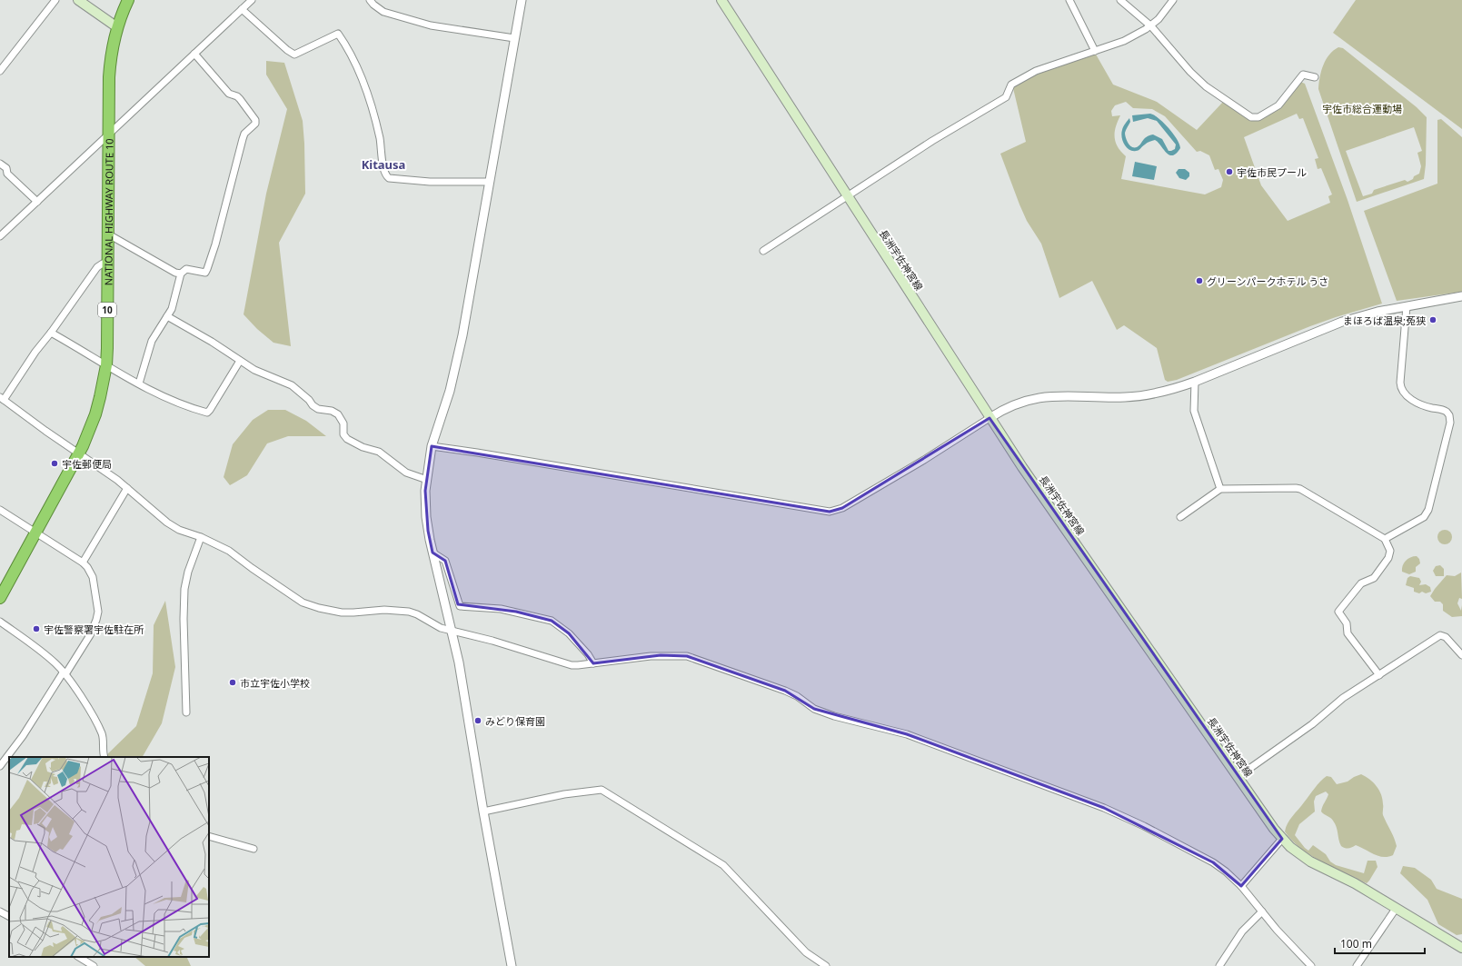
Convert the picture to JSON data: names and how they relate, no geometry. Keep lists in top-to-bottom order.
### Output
{
  "streets": {
    "highway": ["NATIONAL HIGHWAY ROUTE 10", "10"],
    "main road": ["長洲宇佐神宮線"]
  },
  "districts": ["Kitausa"],
  "parks": ["宇佐市総合運動場"],
  "places": [
    "宇佐市民プール",
    "グリーンパークホテル うさ",
    "まほろば温泉;菟狭",
    "宇佐郵便局",
    "宇佐警察署宇佐駐在所",
    "市立宇佐小学校",
    "みどり保育園"
  ],
  "scale_bar": "100 m"
}
